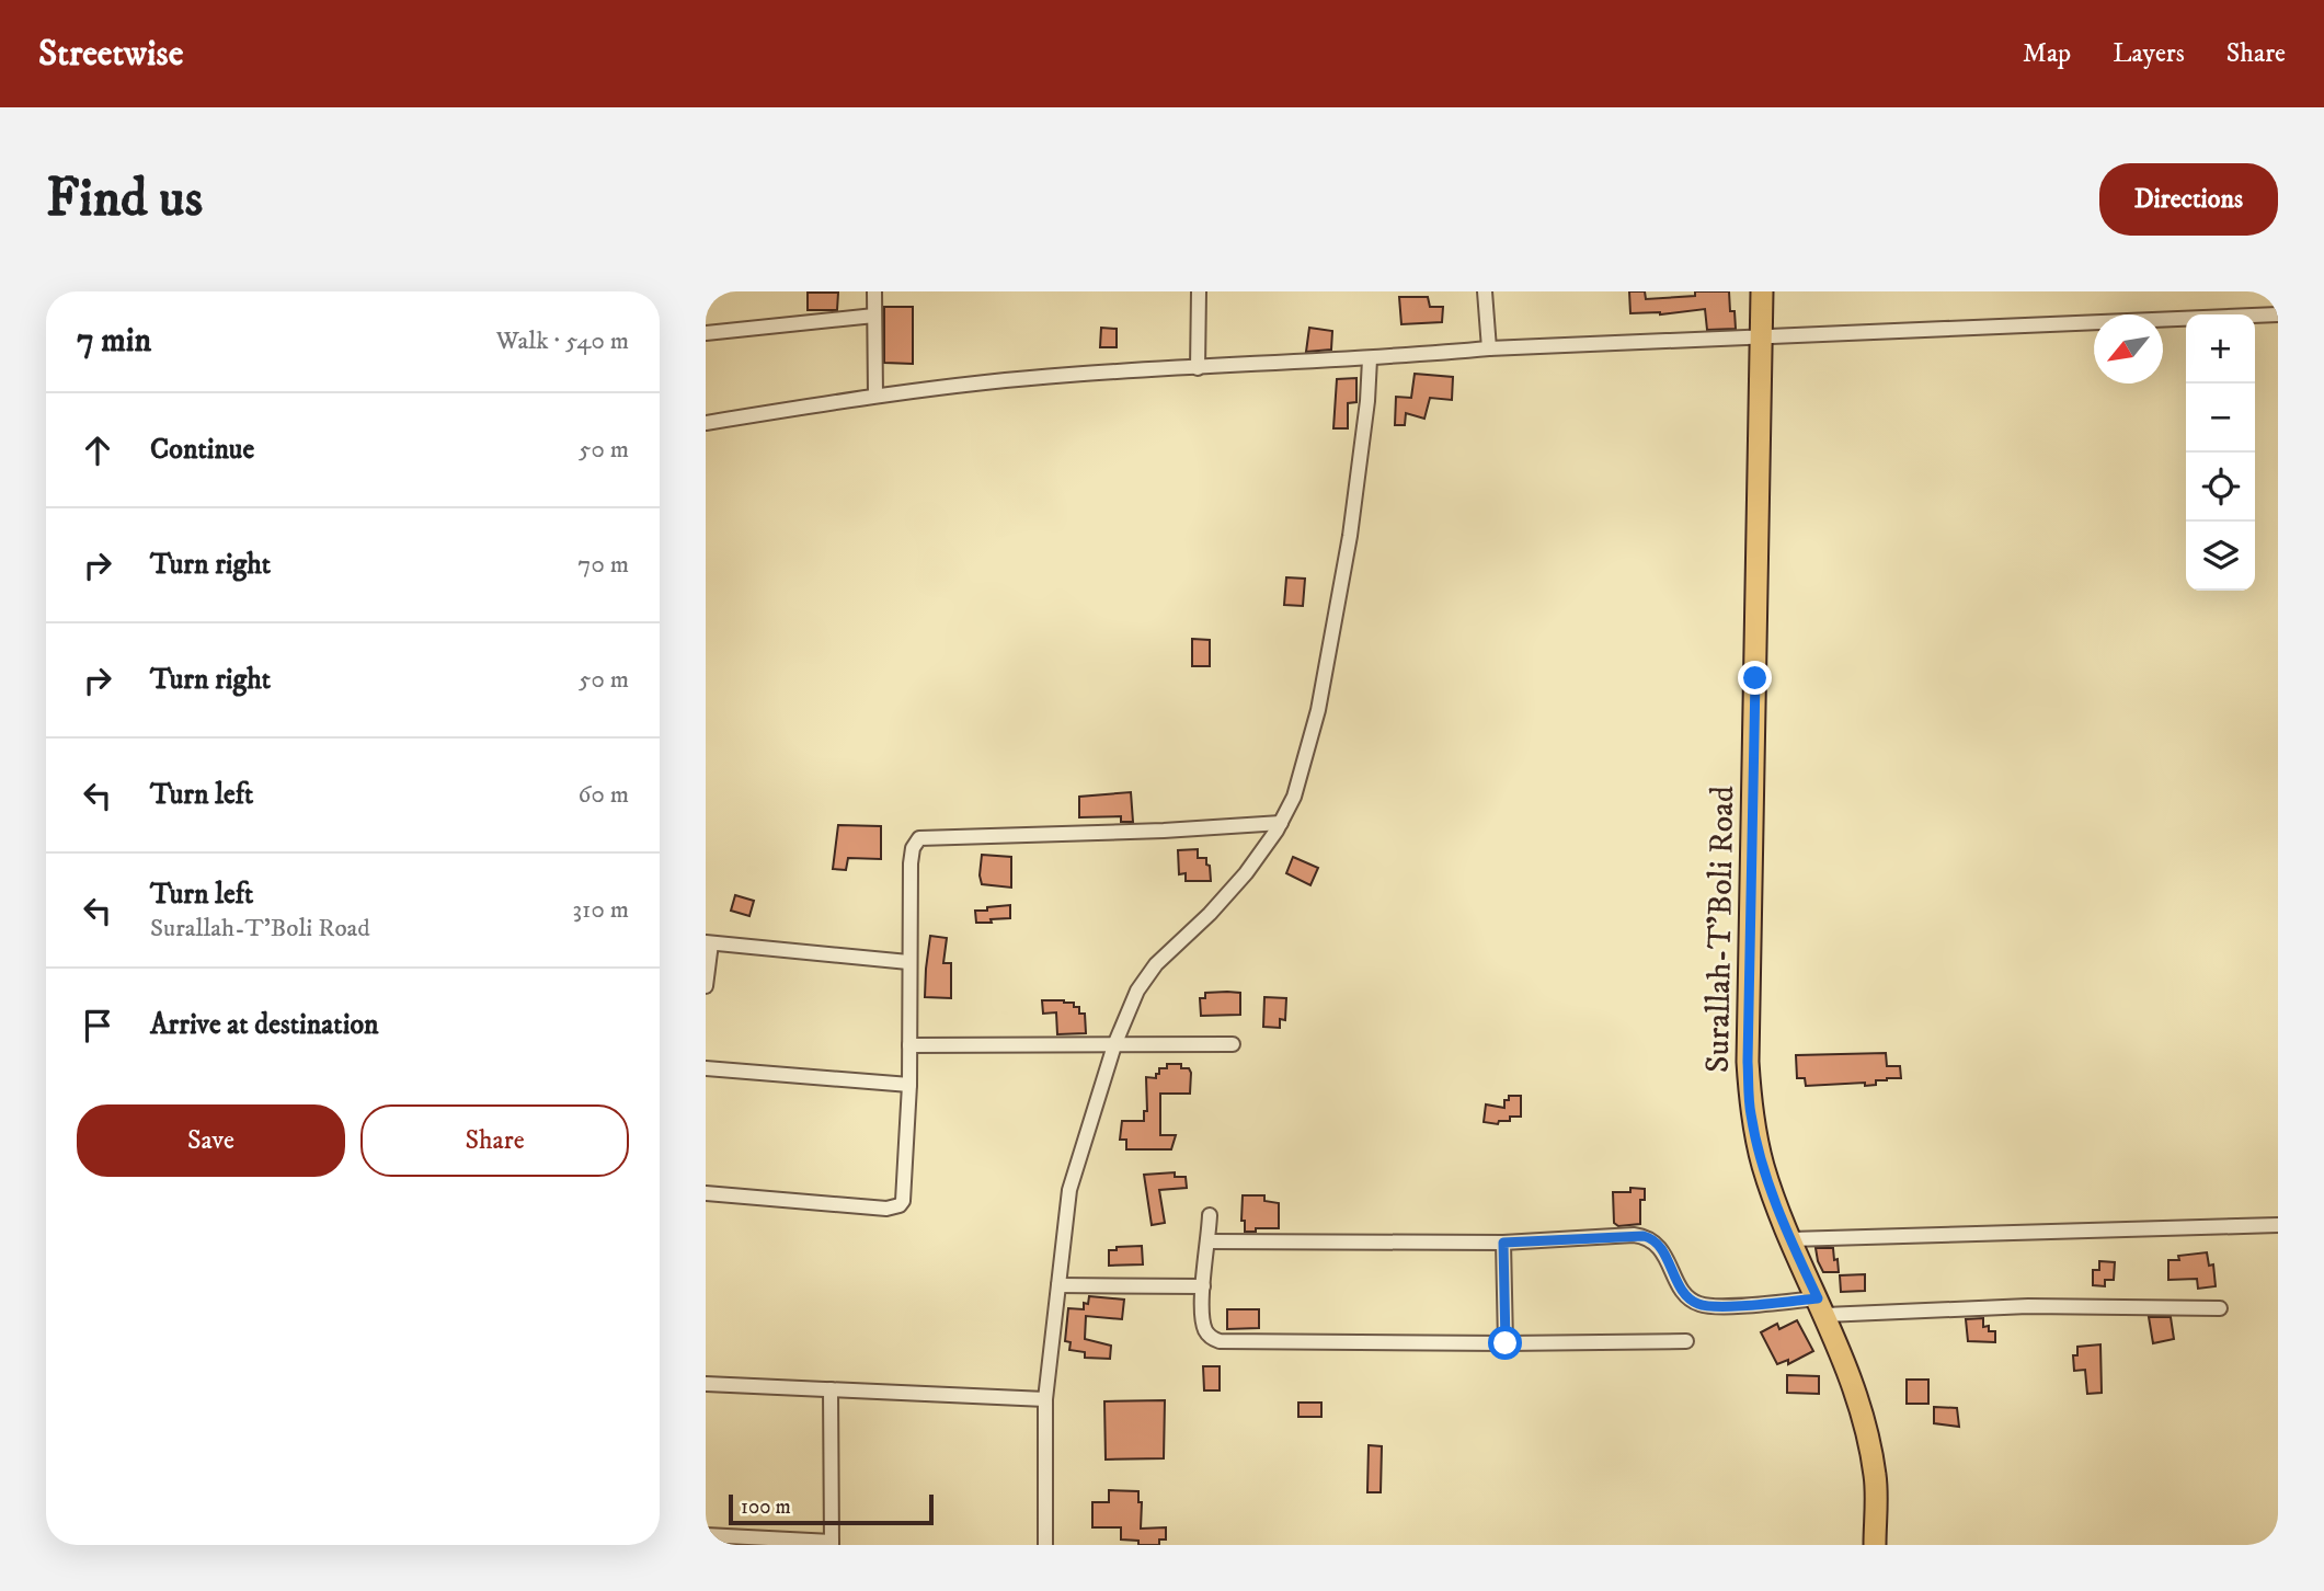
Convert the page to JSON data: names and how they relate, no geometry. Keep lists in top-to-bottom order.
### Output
{
  "streets": {
    "main road": ["Surallah-T'Boli Road"]
  },
  "scale_bar": "100 m",
  "north": "bottom left",
  "page": {
    "header": "Streetwise",
    "nav": ["Map", "Layers", "Share"],
    "buttons": [
      "Directions",
      ["Save", "Share"]
    ],
    "title": "Find us",
    "heading": ["7 min", "Walk · 540 m"],
    "map_buttons": ["+", "−"],
    "list": [
      ["Continue", "50 m"],
      ["Turn right", "70 m"],
      ["Turn right", "50 m"],
      ["Turn left", "60 m"],
      ["Turn left", "Surallah-T'Boli Road", "310 m"],
      "Arrive at destination"
    ],
    "scale": "100 m"
  }
}
